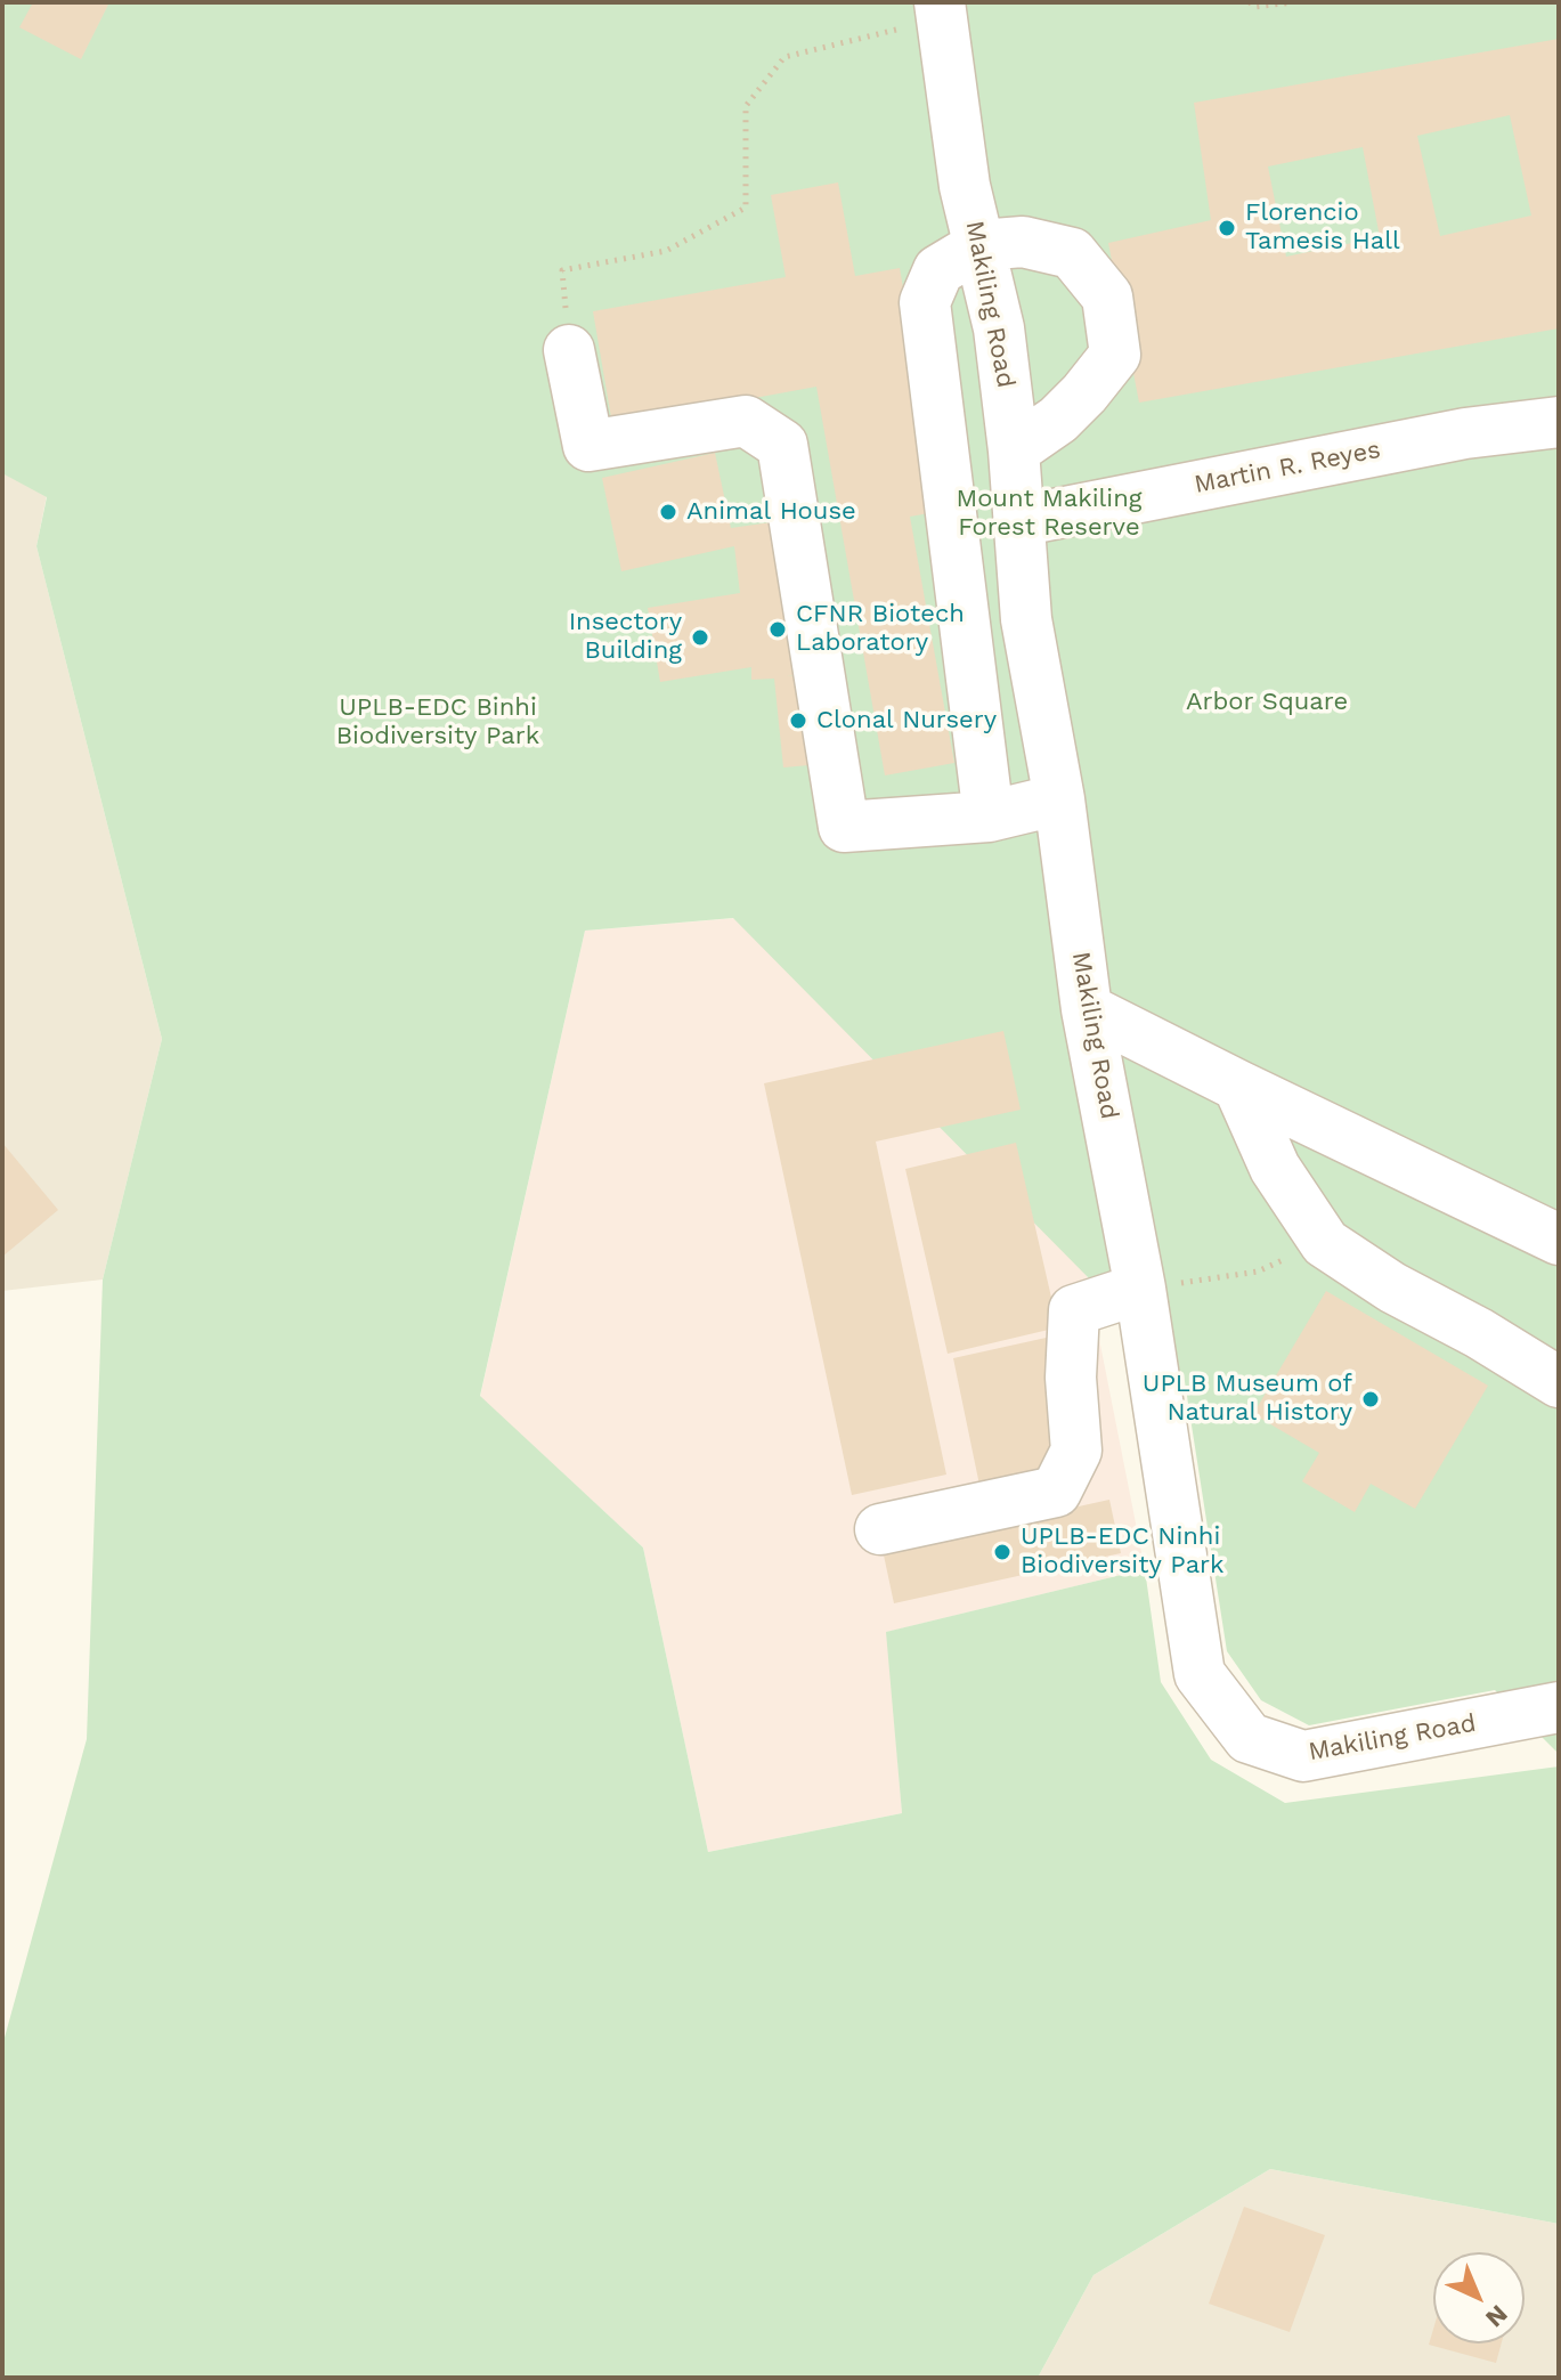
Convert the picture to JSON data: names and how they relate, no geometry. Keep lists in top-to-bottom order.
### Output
{
  "streets": {
    "street": ["Makiling Road", "Martin R. Reyes"]
  },
  "crossings": [
    ["Makiling Road", "Martin R. Reyes"]
  ],
  "parks": ["Mount Makiling Forest Reserve", "Arbor Square", "UPLB-EDC Binhi Biodiversity Park"],
  "places": [
    "Florencio Tamesis Hall",
    "Animal House",
    "CFNR Biotech Laboratory",
    "Insectory Building",
    "Clonal Nursery",
    "UPLB Museum of Natural History",
    "UPLB-EDC Ninhi Biodiversity Park"
  ],
  "north": "bottom right"
}
